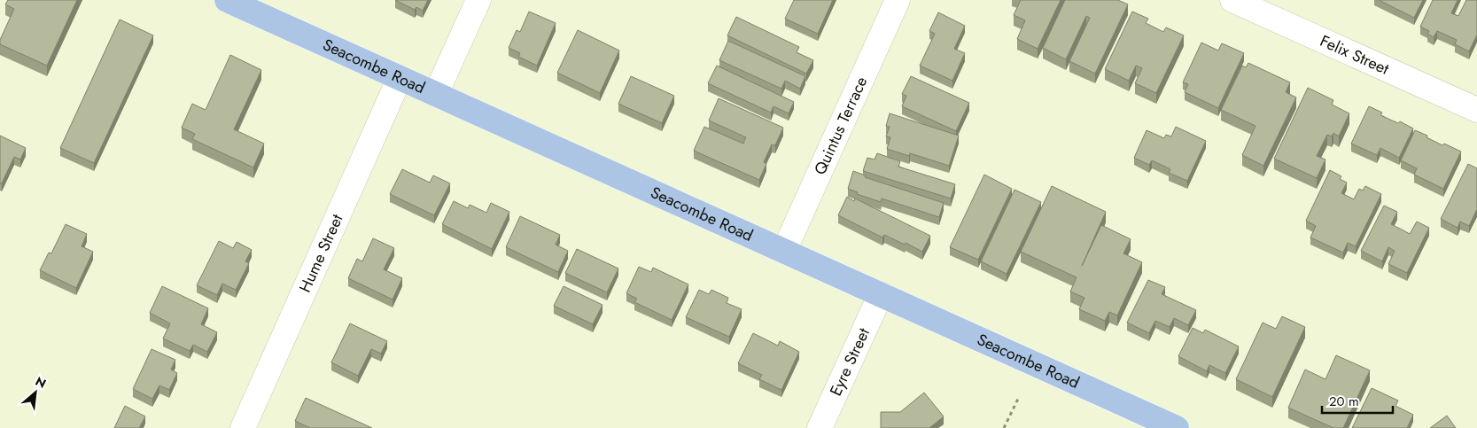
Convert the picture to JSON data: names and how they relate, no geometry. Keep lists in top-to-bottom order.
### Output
{
  "streets": {
    "main road": ["Seacombe Road"],
    "street": [
      "Felix Street",
      "Quintus Terrace",
      "Hume Street",
      "Eyre Street"
    ]
  },
  "crossings": [
    ["Seacombe Road", "Quintus Terrace"],
    ["Seacombe Road", "Hume Street"],
    ["Seacombe Road", "Eyre Street"]
  ],
  "scale_bar": "20 m",
  "north": "top right"
}
